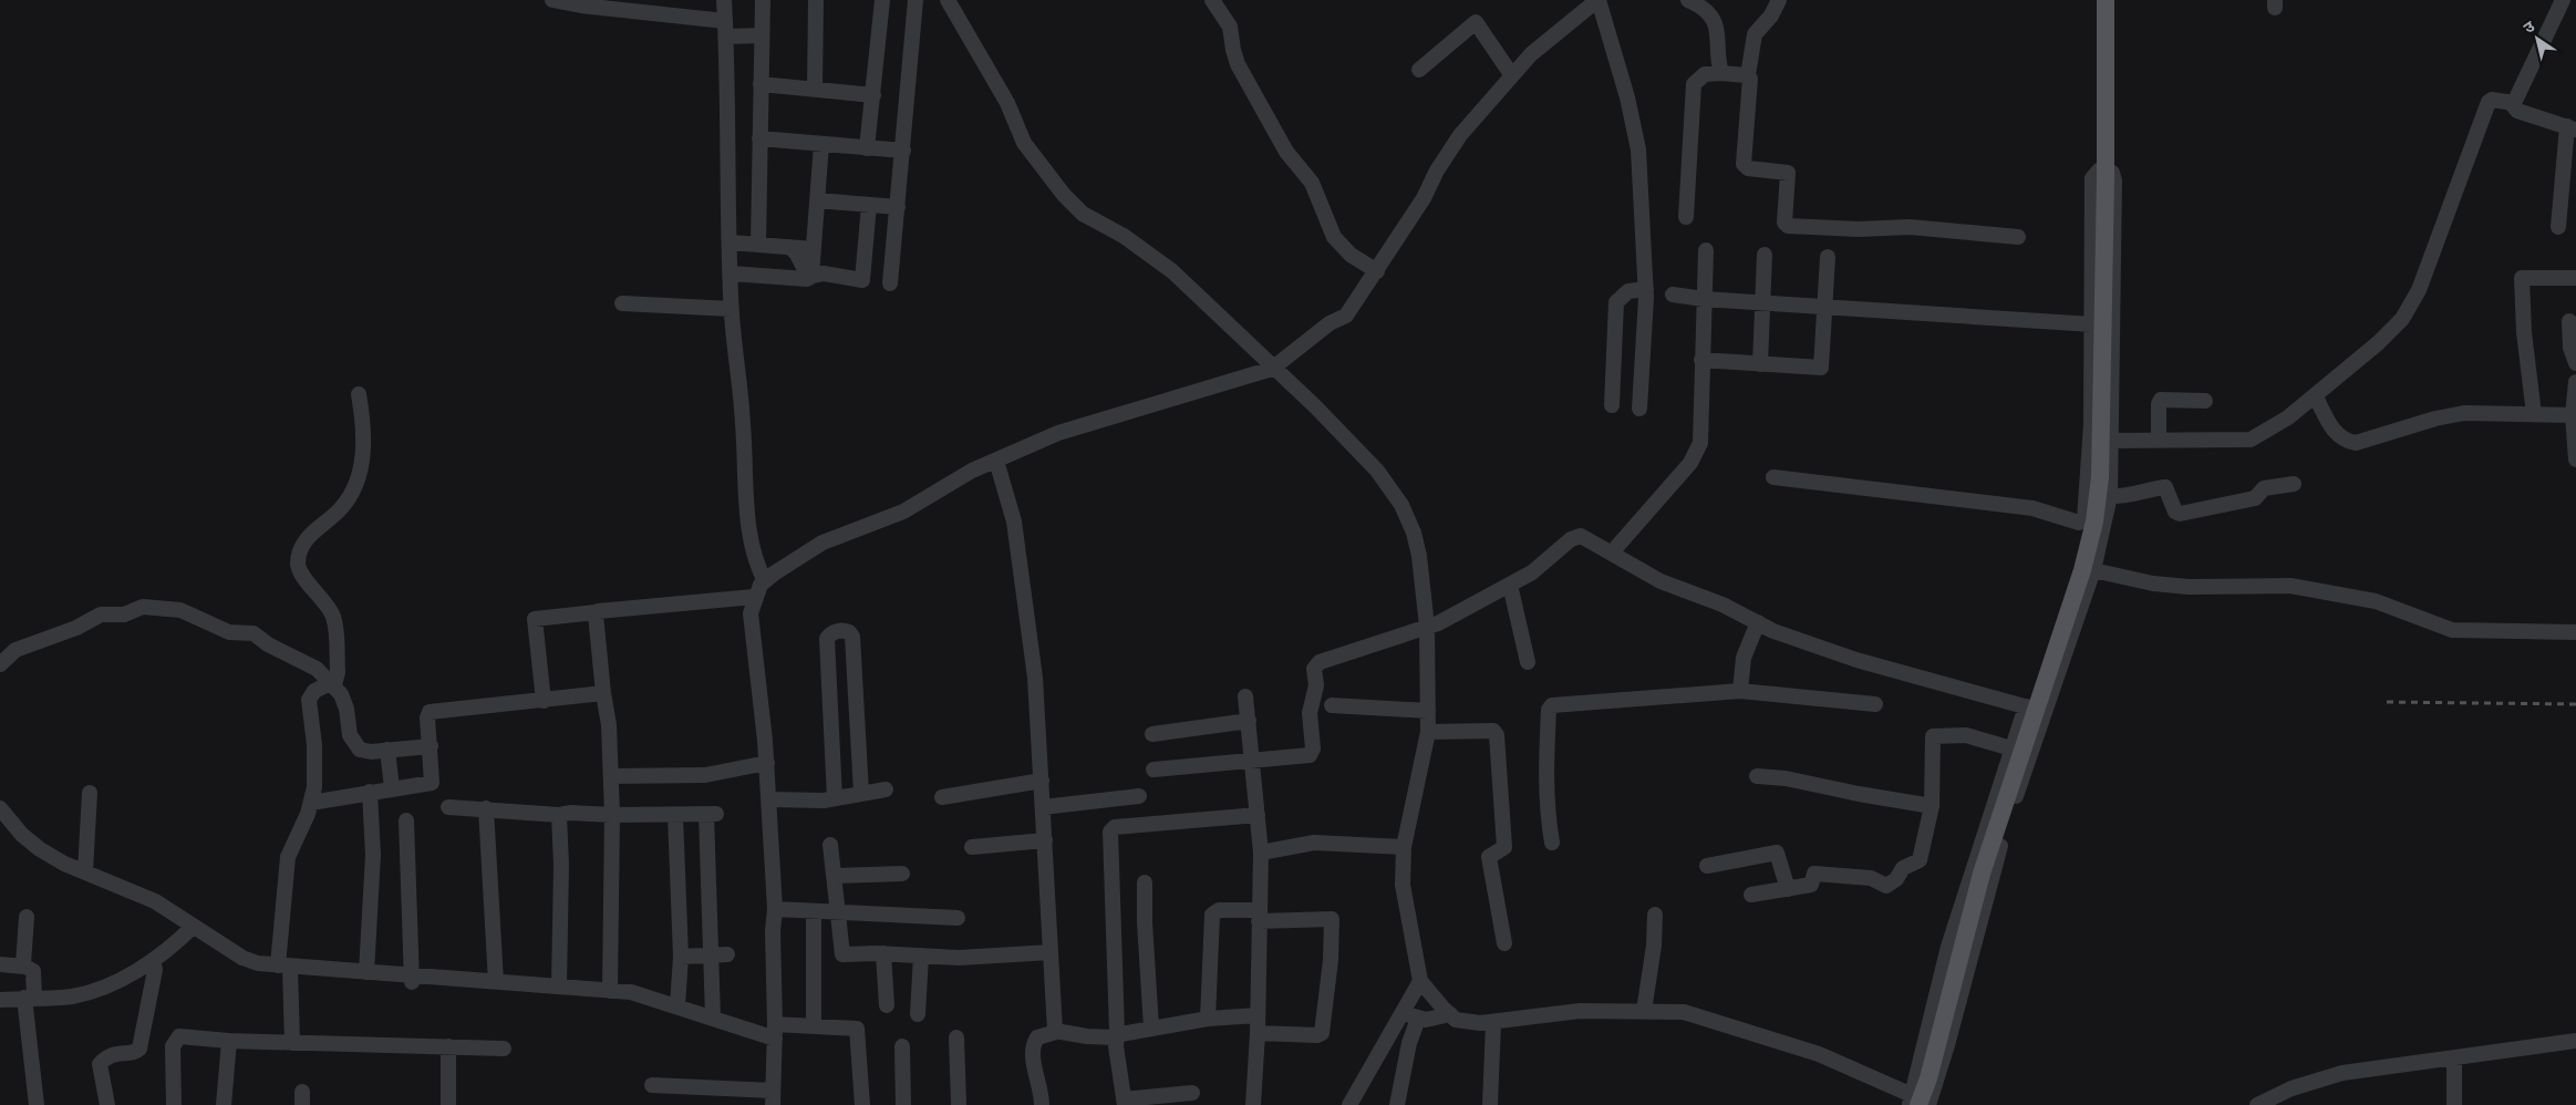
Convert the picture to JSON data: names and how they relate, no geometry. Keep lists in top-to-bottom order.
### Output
{
  "north": "top left"
}
